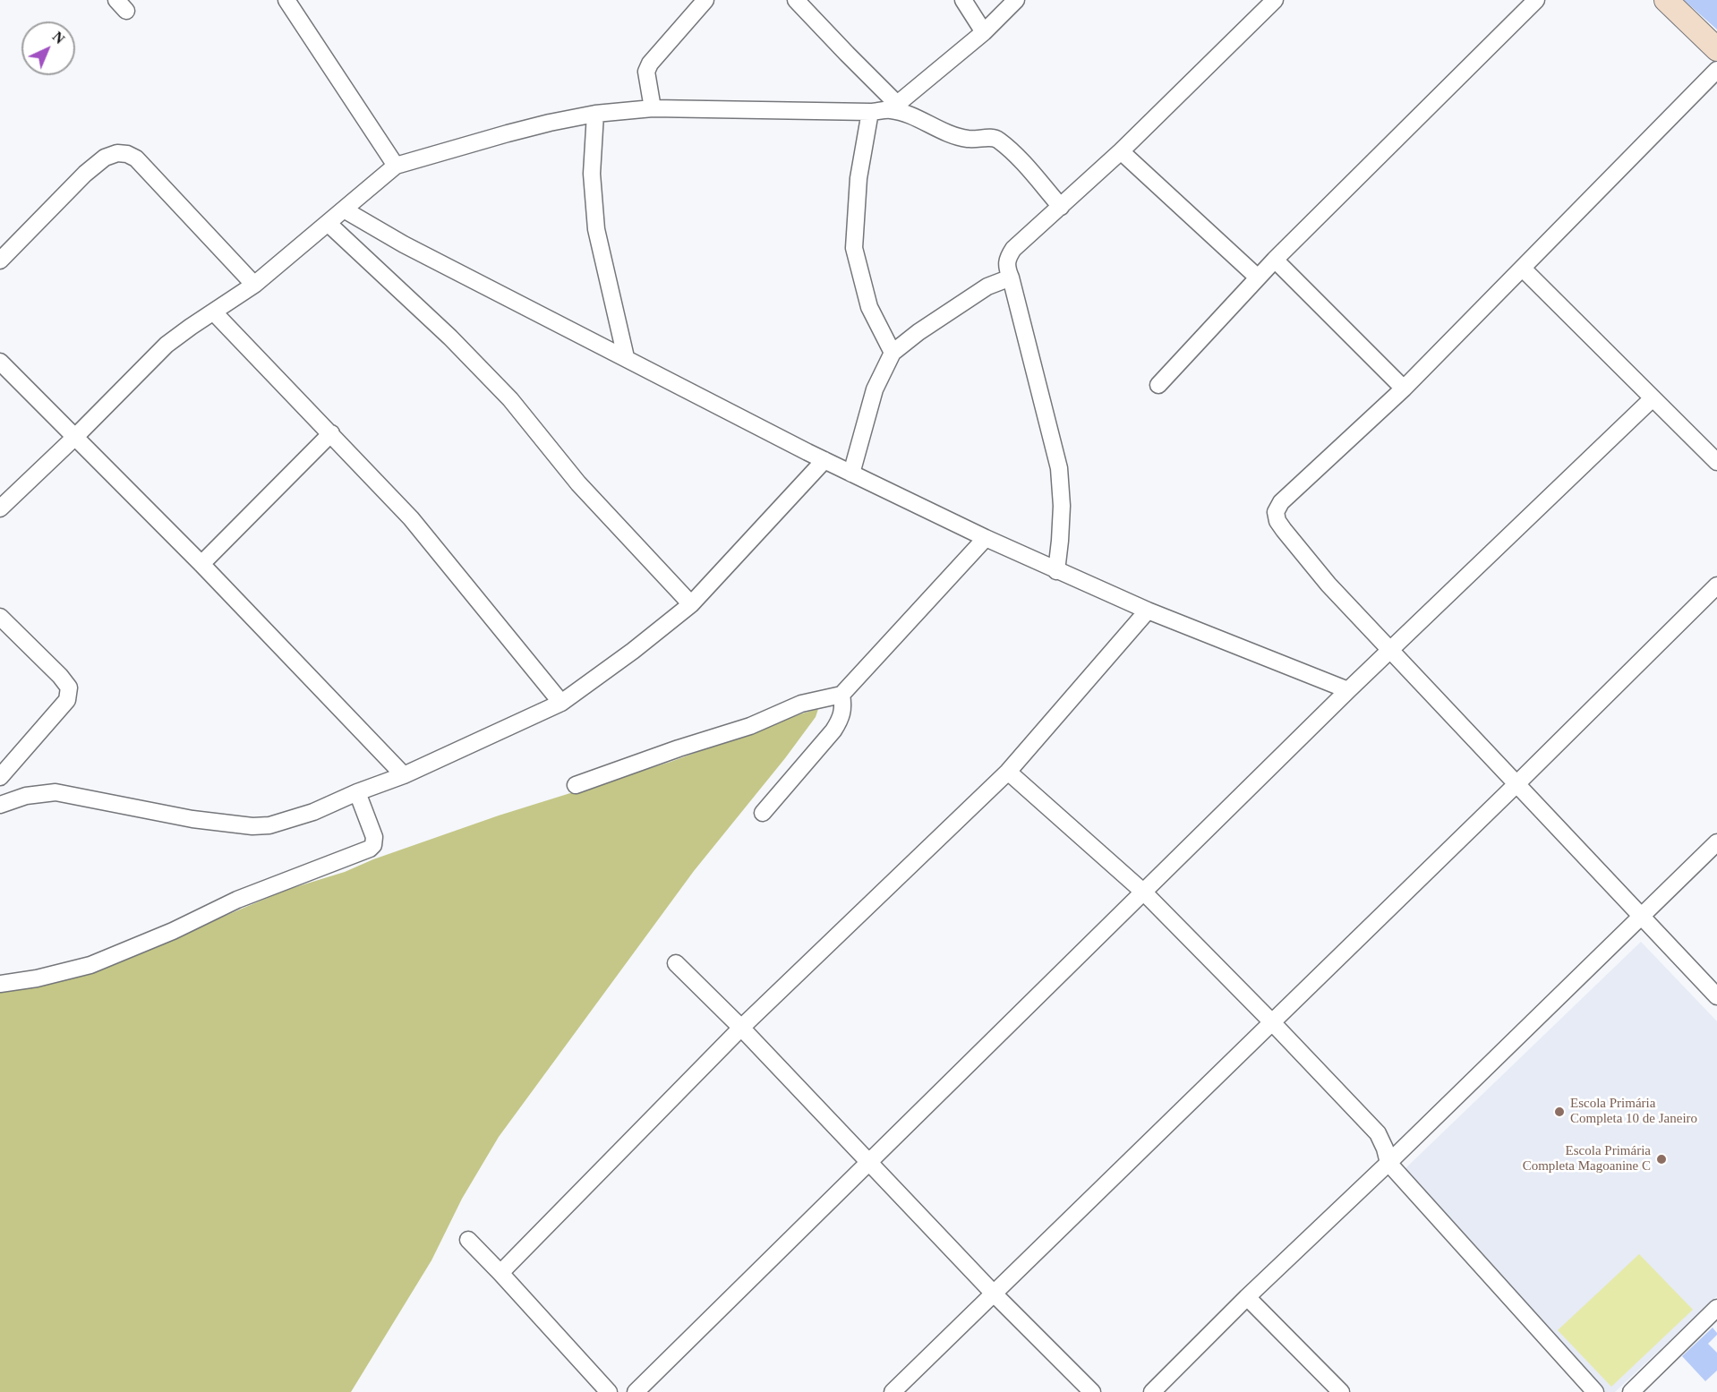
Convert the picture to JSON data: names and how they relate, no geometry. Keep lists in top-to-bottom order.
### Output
{
  "places": ["Escola Primária Completa 10 de Janeiro", "Escola Primária Completa Magoanine C"],
  "north": "top right"
}
